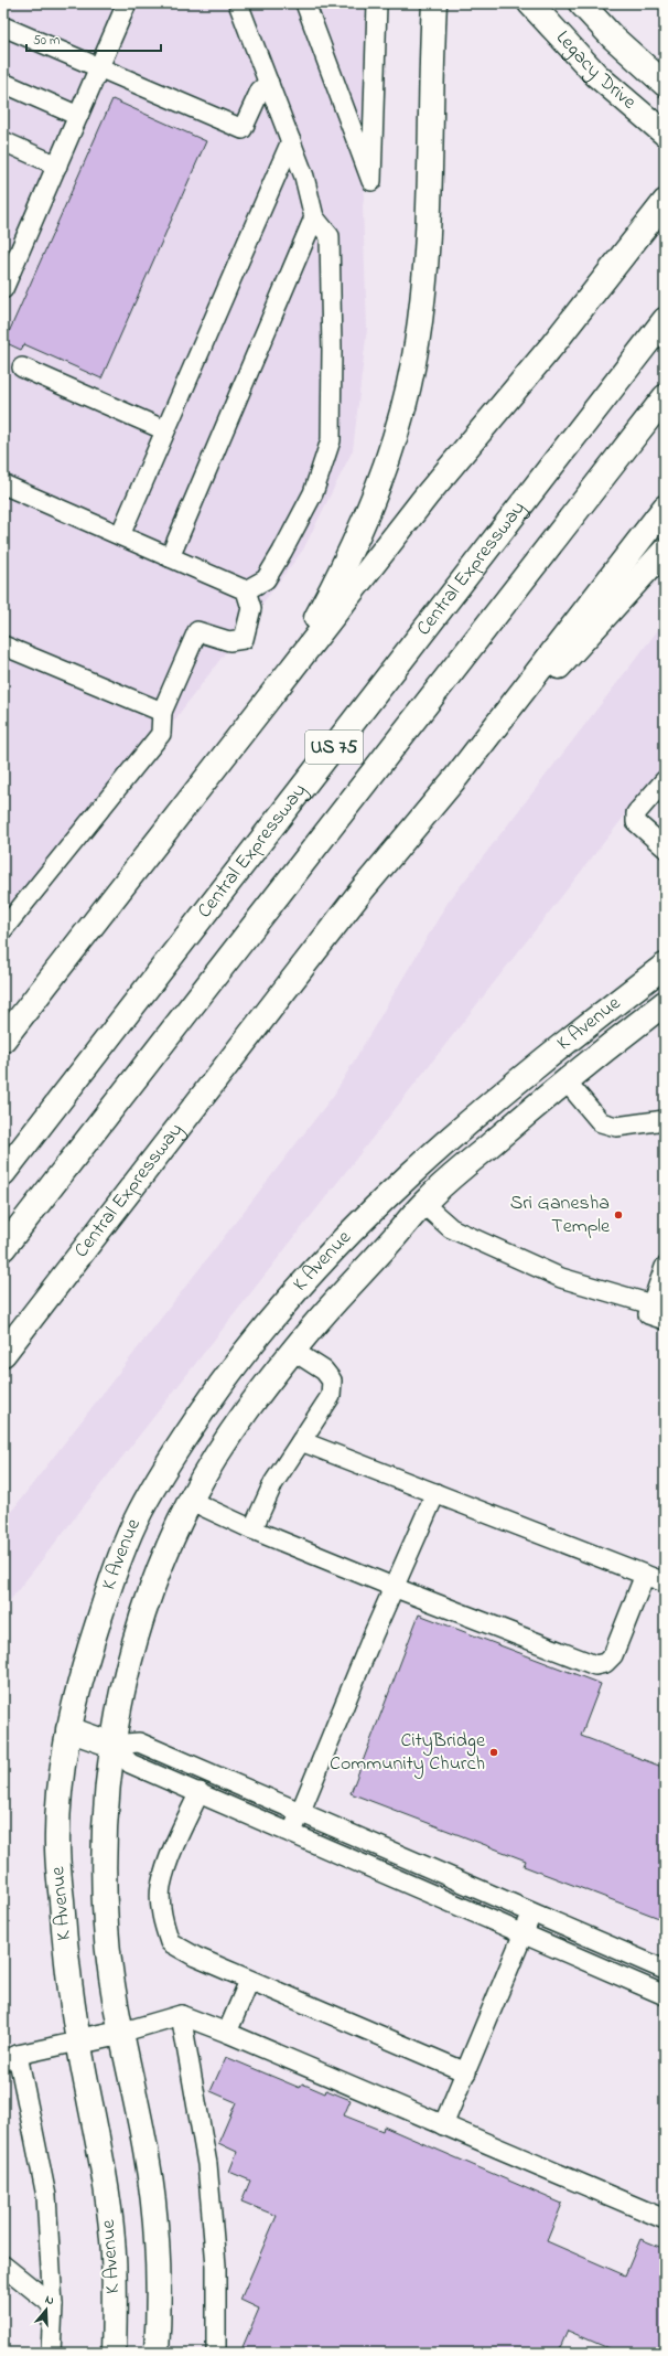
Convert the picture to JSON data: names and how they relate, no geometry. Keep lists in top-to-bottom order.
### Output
{
  "streets": {
    "main road": [
      "Legacy Drive",
      "Central Expressway",
      "US 75",
      "K Avenue"
    ]
  },
  "places": ["Sri Ganesha Temple", "CityBridge Community Church"],
  "scale_bar": "50 m",
  "north": "top"
}
